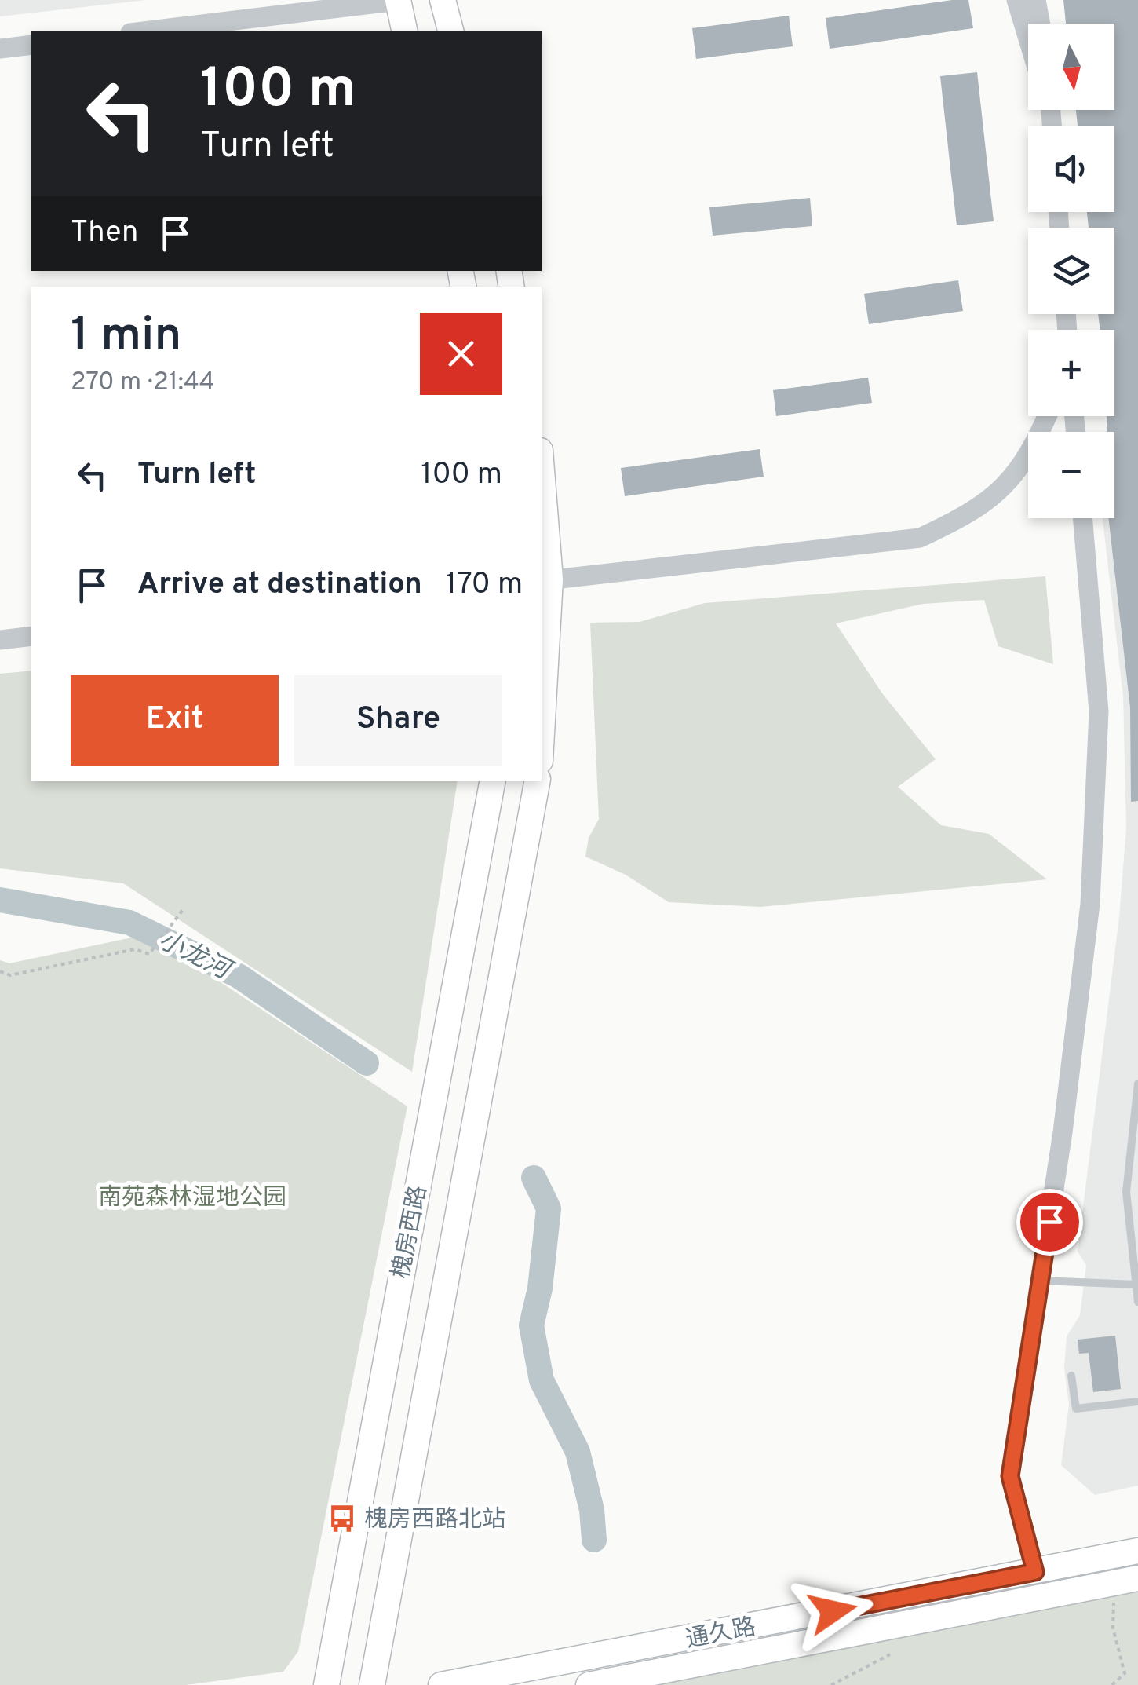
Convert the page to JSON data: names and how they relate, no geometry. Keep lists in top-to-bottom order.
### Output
{
  "streets": {
    "main road": ["槐房西路", "通久路"]
  },
  "water": ["小龙河"],
  "parks": ["南苑森林湿地公园"],
  "places": {
    "bus stop": ["槐房西路北站"]
  },
  "north": "bottom",
  "page": {
    "map_buttons": ["+", "−"],
    "turn": ["100 m", "Turn left"],
    "then": "Then",
    "heading": ["1 min", "270 m · 21:44"],
    "list": [
      {
        "name": "Turn left",
        "value": "100 m"
      },
      {
        "name": "Arrive at destination",
        "value": "170 m"
      }
    ],
    "buttons": ["Exit", "Share"]
  }
}
